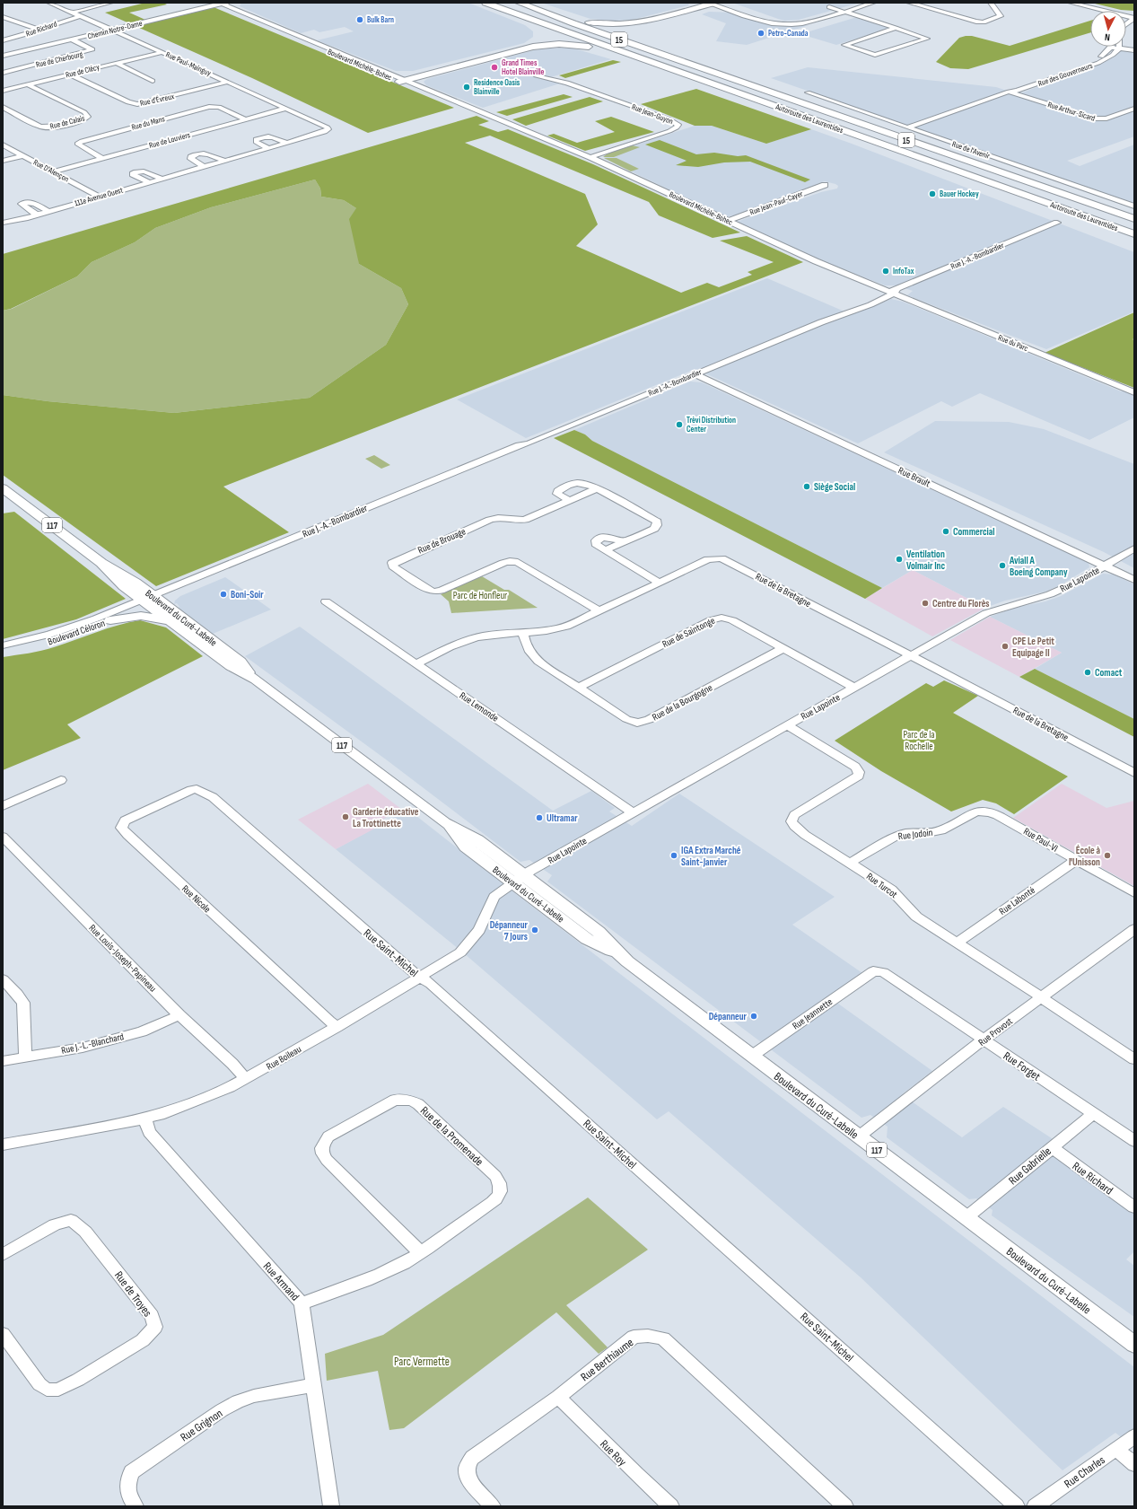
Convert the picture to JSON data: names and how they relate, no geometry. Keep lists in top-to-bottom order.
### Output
{
  "streets": {
    "highway": ["15", "Autoroute des Laurentides"],
    "main road": ["117", "Boulevard du Curé-Labelle"],
    "street": [
      "Rue Richard",
      "Chemin Notre-Dame",
      "Rue de Cherbourg",
      "Rue Paul-Mainguy",
      "Boulevard Michèle-Bohec",
      "Rue de Clécy",
      "Rue des Gouverneurs",
      "Rue d'Évreux",
      "Rue Arthur-Sicard",
      "Rue Jean-Guyon",
      "Rue de Calais",
      "Rue du Mans",
      "Rue de Louviers",
      "Rue de l'Avenir",
      "Rue D'Alençon",
      "111e Avenue Ouest",
      "Rue Jean-Paul-Cayer",
      "Rue J.-A.-Bombardier",
      "Rue du Parc",
      "Rue Brault",
      "Rue de Brouage",
      "Rue Lapointe",
      "Rue de la Bretagne",
      "Boulevard Céloron",
      "Rue de Saintonge",
      "Rue de la Bourgogne",
      "Rue Lemonde",
      "Rue Jodoin",
      "Rue Paul-VI",
      "Rue Turcot",
      "Rue Nicole",
      "Rue Labonté",
      "Rue Saint-Michel",
      "Rue Louis-Joseph-Papineau",
      "Rue Jeannette",
      "Rue Provost",
      "Rue J.-L.-Blanchard",
      "Rue Boileau",
      "Rue Forget",
      "Rue de la Promenade",
      "Rue Gabrielle",
      "Rue Armand",
      "Rue de Troyes",
      "Rue Berthiaume",
      "Rue Grignon",
      "Rue Roy",
      "Rue Charles"
    ]
  },
  "crossings": [
    ["Rue Richard", "Rue Paul-Mainguy"],
    ["Rue Richard", "Rue Gabrielle"],
    ["Chemin Notre-Dame", "Rue de Cherbourg"],
    ["Chemin Notre-Dame", "Rue Paul-Mainguy"],
    ["Chemin Notre-Dame", "Boulevard Michèle-Bohec"],
    ["Rue Paul-Mainguy", "Rue de Clécy"],
    ["Rue Paul-Mainguy", "Rue d'Évreux"],
    ["Rue Paul-Mainguy", "Rue de Louviers"],
    ["Rue Paul-Mainguy", "111e Avenue Ouest"],
    ["Boulevard Michèle-Bohec", "Rue Jean-Guyon"],
    ["Boulevard Michèle-Bohec", "Rue Jean-Paul-Cayer"],
    ["Boulevard Michèle-Bohec", "Rue J.-A.-Bombardier"],
    ["Boulevard Michèle-Bohec", "Rue du Parc"],
    ["Rue de Clécy", "Rue d'Évreux"],
    ["Rue de Clécy", "Rue de Calais"],
    ["Rue des Gouverneurs", "Rue Arthur-Sicard"],
    ["Rue des Gouverneurs", "Rue de l'Avenir"],
    ["Rue du Mans", "Rue de Louviers"],
    ["Rue de Louviers", "Rue D'Alençon"],
    ["Rue D'Alençon", "111e Avenue Ouest"],
    ["Rue J.-A.-Bombardier", "Rue du Parc"],
    ["Rue J.-A.-Bombardier", "Rue Brault"],
    ["Rue J.-A.-Bombardier", "Boulevard du Curé-Labelle"],
    ["Rue J.-A.-Bombardier", "Boulevard Céloron"],
    ["Rue Brault", "Rue Lapointe"],
    ["Rue de Brouage", "Rue de la Bretagne"],
    ["Rue Lapointe", "Rue de la Bretagne"],
    ["Rue Lapointe", "Boulevard du Curé-Labelle"],
    ["Rue Lapointe", "Rue de Saintonge"],
    ["Rue Lapointe", "Rue Lemonde"],
    ["Rue Lapointe", "Rue Turcot"],
    ["Rue Lapointe", "Rue Boileau"],
    ["Rue de la Bretagne", "Rue de la Bourgogne"],
    ["Rue de la Bretagne", "Rue Lemonde"],
    ["Boulevard du Curé-Labelle", "Boulevard Céloron"],
    ["Boulevard du Curé-Labelle", "Rue Jeannette"],
    ["Boulevard du Curé-Labelle", "Rue Provost"],
    ["Boulevard du Curé-Labelle", "Rue Boileau"],
    ["Boulevard du Curé-Labelle", "Rue Gabrielle"],
    ["Rue de Saintonge", "Rue de la Bourgogne"],
    ["Rue Jodoin", "Rue Paul-VI"],
    ["Rue Jodoin", "Rue Turcot"],
    ["Rue Paul-VI", "Rue Labonté"],
    ["Rue Turcot", "Rue Labonté"],
    ["Rue Turcot", "Rue Provost"],
    ["Rue Nicole", "Rue Saint-Michel"],
    ["Rue Nicole", "Rue Boileau"],
    ["Rue Saint-Michel", "Rue Boileau"],
    ["Rue Louis-Joseph-Papineau", "Rue J.-L.-Blanchard"],
    ["Rue Louis-Joseph-Papineau", "Rue Boileau"],
    ["Rue Jeannette", "Rue Forget"],
    ["Rue Provost", "Rue Forget"],
    ["Rue Boileau", "Rue Armand"],
    ["Rue Forget", "Rue Gabrielle"],
    ["Rue de la Promenade", "Rue Armand"],
    ["Rue Armand", "Rue Grignon"],
    ["Rue Berthiaume", "Rue Roy"]
  ],
  "parks": ["Parc de Honfleur", "Parc de la Rochelle", "Parc Vermette"],
  "places": [
    "Bulk Barn",
    "Petro-Canada",
    "Grand Times Hotel Blainville",
    "Residence Oasis Blainville",
    "Bauer Hockey",
    "InfoTax",
    "Trèvi Distribution Center",
    "Siège Social",
    "Commercial",
    "Ventilation Volmair Inc",
    "Aviall A Boeing Company",
    "Boni-Soir",
    "Centre du Florès",
    "CPE Le Petit Equipage II",
    "Comact",
    "Garderie éducative La Trottinette",
    "Ultramar",
    "IGA Extra Marché Saint-Janvier",
    "École à l'Unisson",
    "Dépanneur 7 Jours",
    "Dépanneur"
  ],
  "north": "bottom"
}
